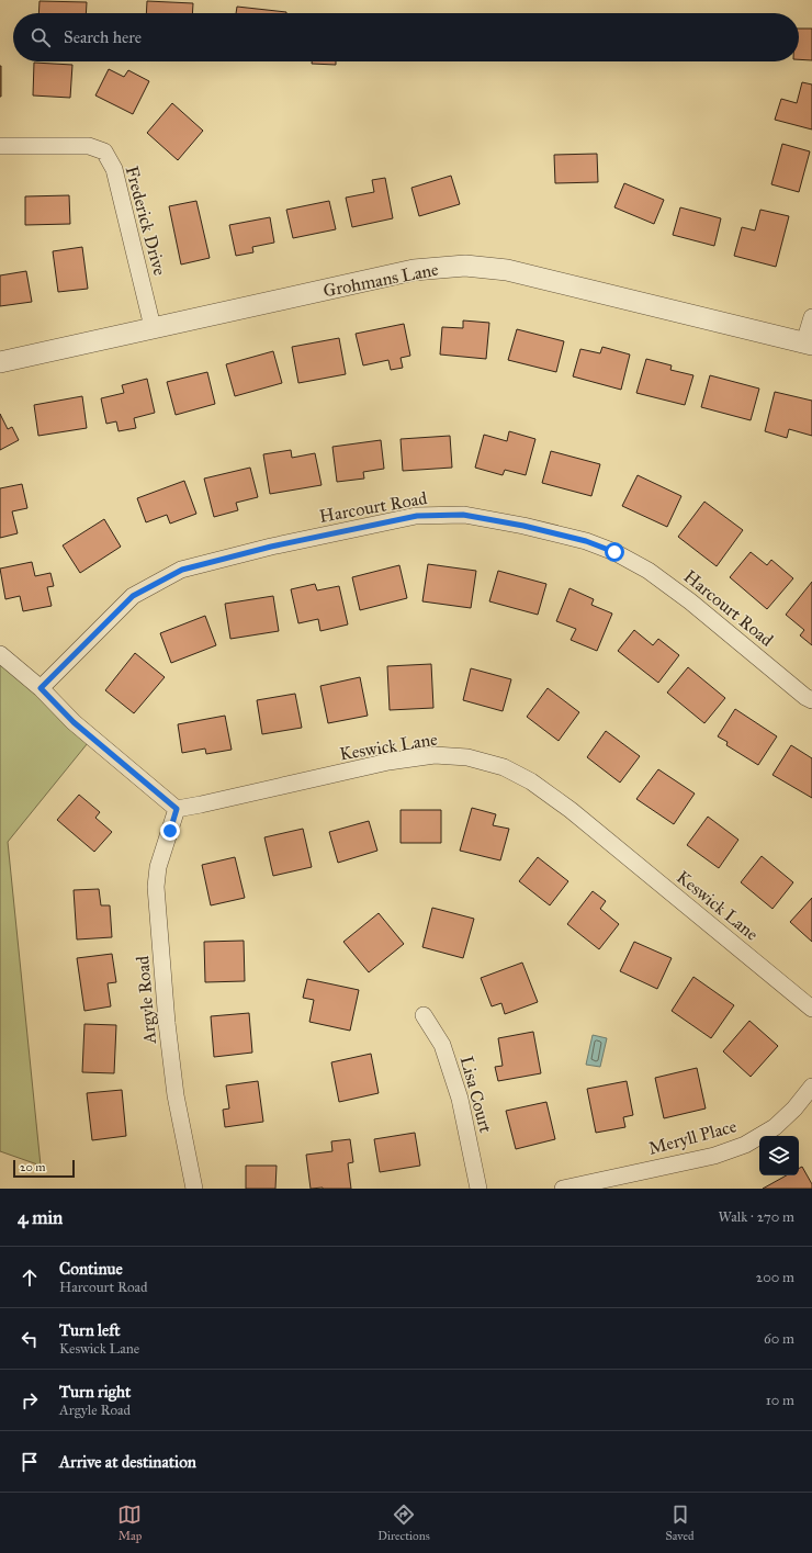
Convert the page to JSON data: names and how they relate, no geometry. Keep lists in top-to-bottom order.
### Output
{
  "streets": {
    "street": [
      "Frederick Drive",
      "Grohmans Lane",
      "Harcourt Road",
      "Keswick Lane",
      "Argyle Road",
      "Lisa Court",
      "Meryll Place"
    ]
  },
  "crossings": [
    ["Frederick Drive", "Grohmans Lane"],
    ["Keswick Lane", "Argyle Road"]
  ],
  "scale_bar": "20 m",
  "page": {
    "search": "Search here",
    "scale": "20 m",
    "heading": ["4 min", "Walk · 270 m"],
    "list": [
      ["Continue", "Harcourt Road", "200 m"],
      ["Turn left", "Keswick Lane", "60 m"],
      ["Turn right", "Argyle Road", "10 m"],
      "Arrive at destination"
    ],
    "nav": ["Map", "Directions", "Saved"]
  }
}
